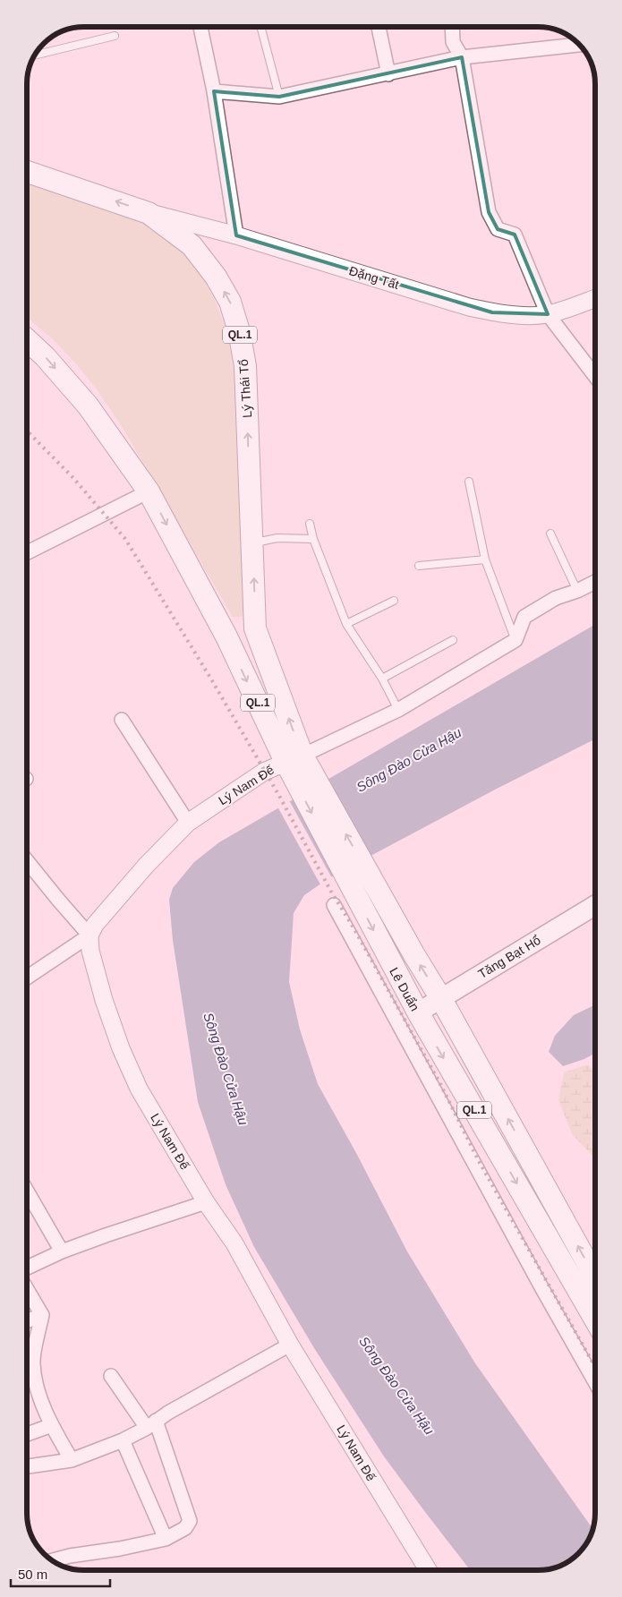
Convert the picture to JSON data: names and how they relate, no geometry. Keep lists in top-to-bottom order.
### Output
{
  "streets": {
    "main road": [
      "QL.1",
      "Lý Thái Tổ",
      "Tăng Bạt Hổ",
      "Lê Duẩn"
    ],
    "street": ["Đặng Tất", "Lý Nam Đế"]
  },
  "crossings": [
    ["Đặng Tất", "Lý Thái Tổ"],
    ["QL.1", "Lê Duẩn"],
    ["Lý Thái Tổ", "Lê Duẩn"],
    ["Lý Nam Đế", "Lê Duẩn"],
    ["Tăng Bạt Hổ", "Lê Duẩn"]
  ],
  "water": ["Sông Đào Cửa Hậu"],
  "scale_bar": "50 m"
}
